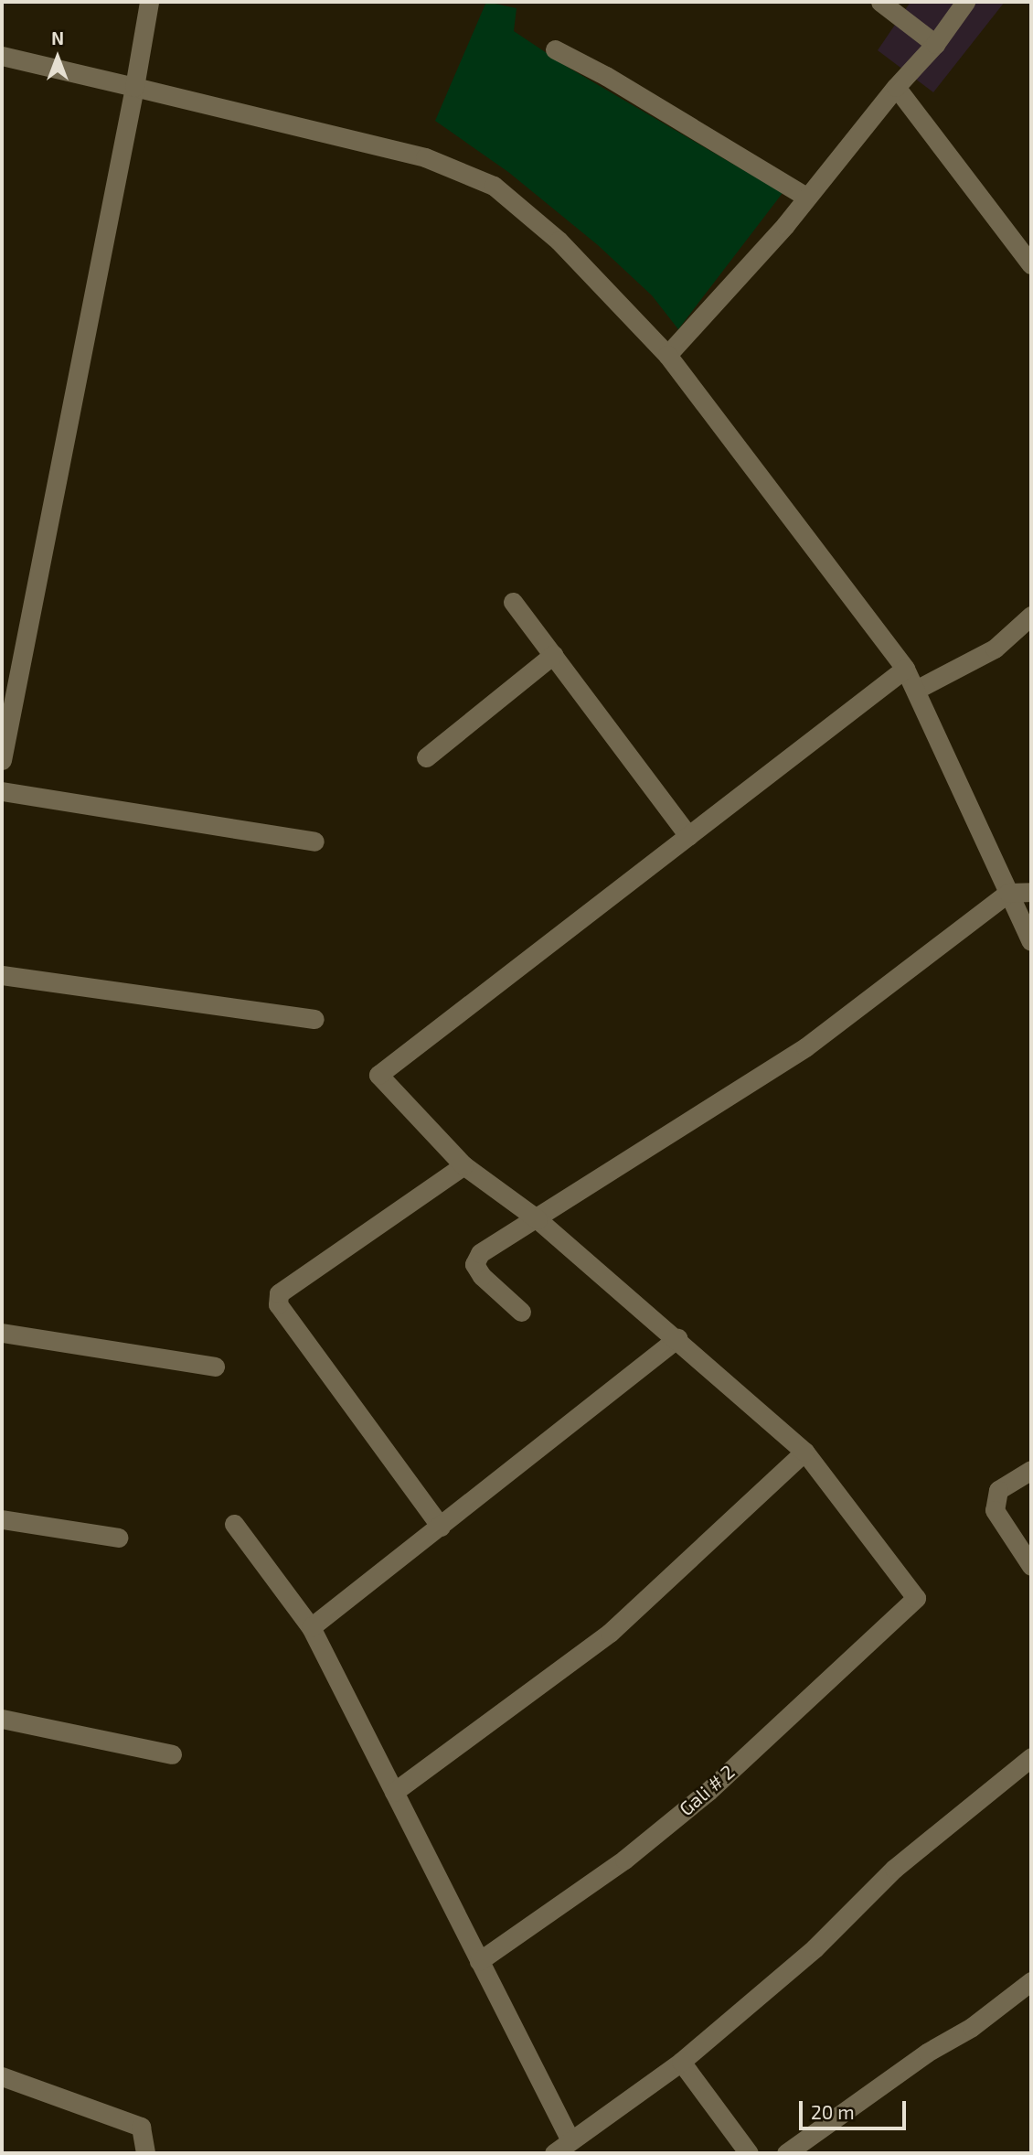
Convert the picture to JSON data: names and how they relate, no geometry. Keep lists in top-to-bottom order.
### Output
{
  "streets": {
    "street": ["Gali # 2"]
  },
  "scale_bar": "20 m",
  "north": "top"
}
